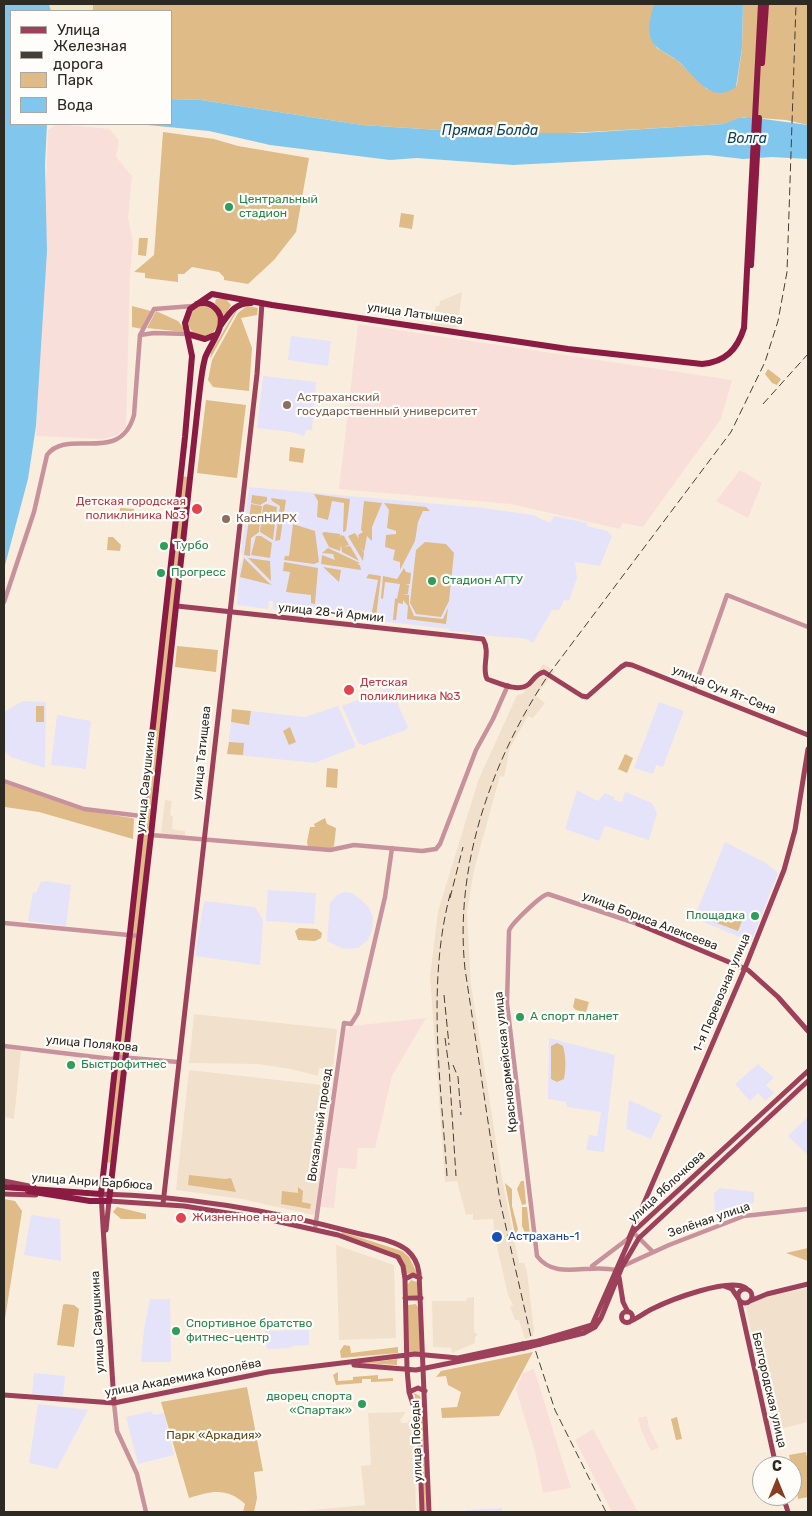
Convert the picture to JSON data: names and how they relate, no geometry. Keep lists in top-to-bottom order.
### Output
{
  "streets": {
    "highway": ["улица Латышева", "улица Савушкина", "улица Анри Барбюса"],
    "main road": [
      "улица 28-й Армии",
      "улица Сун Ят-Сена",
      "улица Татищева",
      "улица Бориса Алексеева",
      "1-я Перевозная улица",
      "улица Яблочкова",
      "улица Академика Королёва",
      "Белгородская улица",
      "улица Победы"
    ],
    "street": [
      "улица Полякова",
      "Красноармейская улица",
      "Вокзальный проезд",
      "Зелёная улица"
    ]
  },
  "crossings": [
    ["улица Латышева", "улица Татищева"],
    ["улица Латышева", "улица Савушкина"],
    ["улица 28-й Армии", "улица Сун Ят-Сена"],
    ["улица 28-й Армии", "улица Татищева"],
    ["улица 28-й Армии", "улица Савушкина"],
    ["улица Татищева", "улица Полякова"],
    ["улица Татищева", "улица Анри Барбюса"],
    ["улица Савушкина", "улица Полякова"],
    ["улица Савушкина", "улица Анри Барбюса"],
    ["улица Савушкина", "улица Академика Королёва"],
    ["улица Бориса Алексеева", "1-я Перевозная улица"],
    ["улица Бориса Алексеева", "Красноармейская улица"],
    ["1-я Перевозная улица", "улица Яблочкова"],
    ["Вокзальный проезд", "улица Анри Барбюса"],
    ["улица Анри Барбюса", "улица Победы"],
    ["улица Яблочкова", "Зелёная улица"]
  ],
  "water": ["Прямая Болда", "Волга"],
  "parks": ["Парк «Аркадия»"],
  "places": [
    "Центральный стадион",
    "Астраханский государственный университет",
    "Детская городская поликлиника №3",
    "КаспНИРХ",
    "Турбо",
    "Прогресс",
    "Стадион АГТУ",
    "Детская поликлиника №3",
    "Площадка",
    "А спорт планет",
    "Быстрофитнес",
    "Жизненное начало",
    "Астрахань-1",
    "Спортивное братство фитнес-центр",
    "дворец спорта «Спартак»"
  ],
  "legend": [
    "Улица",
    "Железная дорога",
    "Парк",
    "Вода"
  ],
  "north": "top"
}
